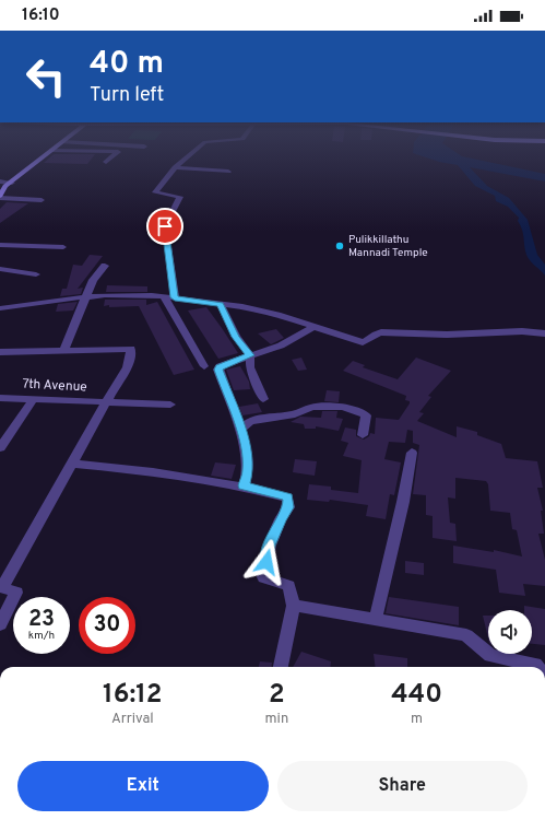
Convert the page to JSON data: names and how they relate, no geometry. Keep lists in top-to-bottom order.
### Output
{
  "streets": {
    "street": ["7th Avenue"]
  },
  "places": ["Pulikkillathu Mannadi Temple"],
  "page": {
    "status": "16:10",
    "turn": ["40 m", "Turn left"],
    "speed": "23 km/h",
    "limit": "30",
    "eta": [
      "16:12",
      "Arrival",
      "2",
      "min",
      "440",
      "m"
    ],
    "buttons": ["Exit", "Share"]
  }
}
